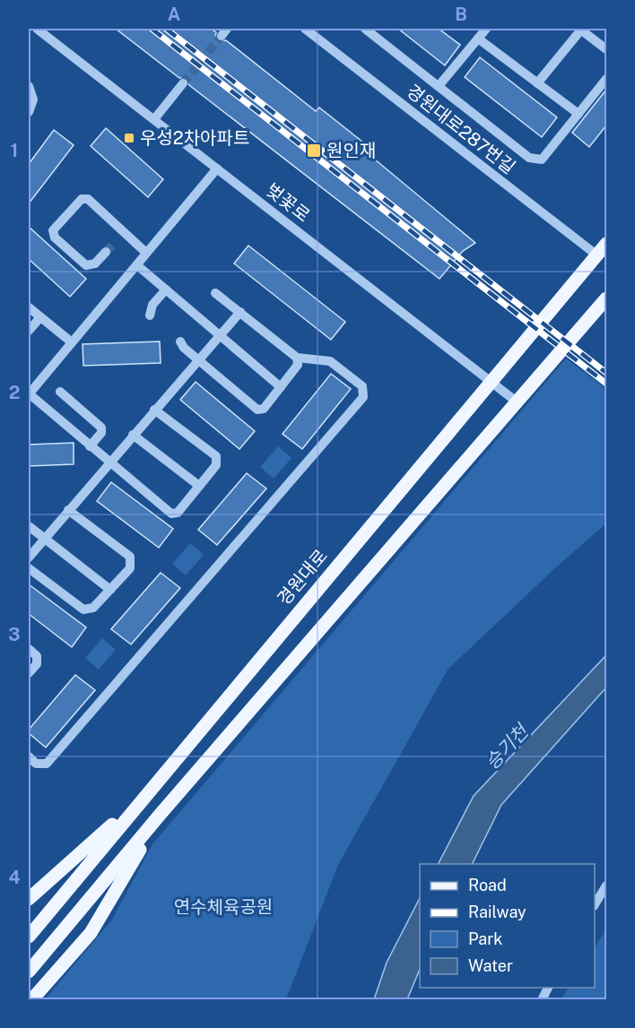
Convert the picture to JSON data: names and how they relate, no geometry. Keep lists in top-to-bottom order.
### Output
{
  "streets": {
    "main road": ["경원대로"],
    "street": ["경원대로287번길", "벚꽃로"]
  },
  "crossings": [
    ["경원대로287번길", "경원대로"],
    ["벚꽃로", "경원대로"]
  ],
  "water": ["승기천"],
  "parks": ["연수체육공원"],
  "places": {
    "transit": ["우성2차아파트", "원인재"]
  },
  "legend": [
    "Road",
    "Railway",
    "Park",
    "Water"
  ],
  "grid": {
    "columns": ["A", "B"],
    "rows": [
      "1",
      "2",
      "3",
      "4"
    ]
  }
}
